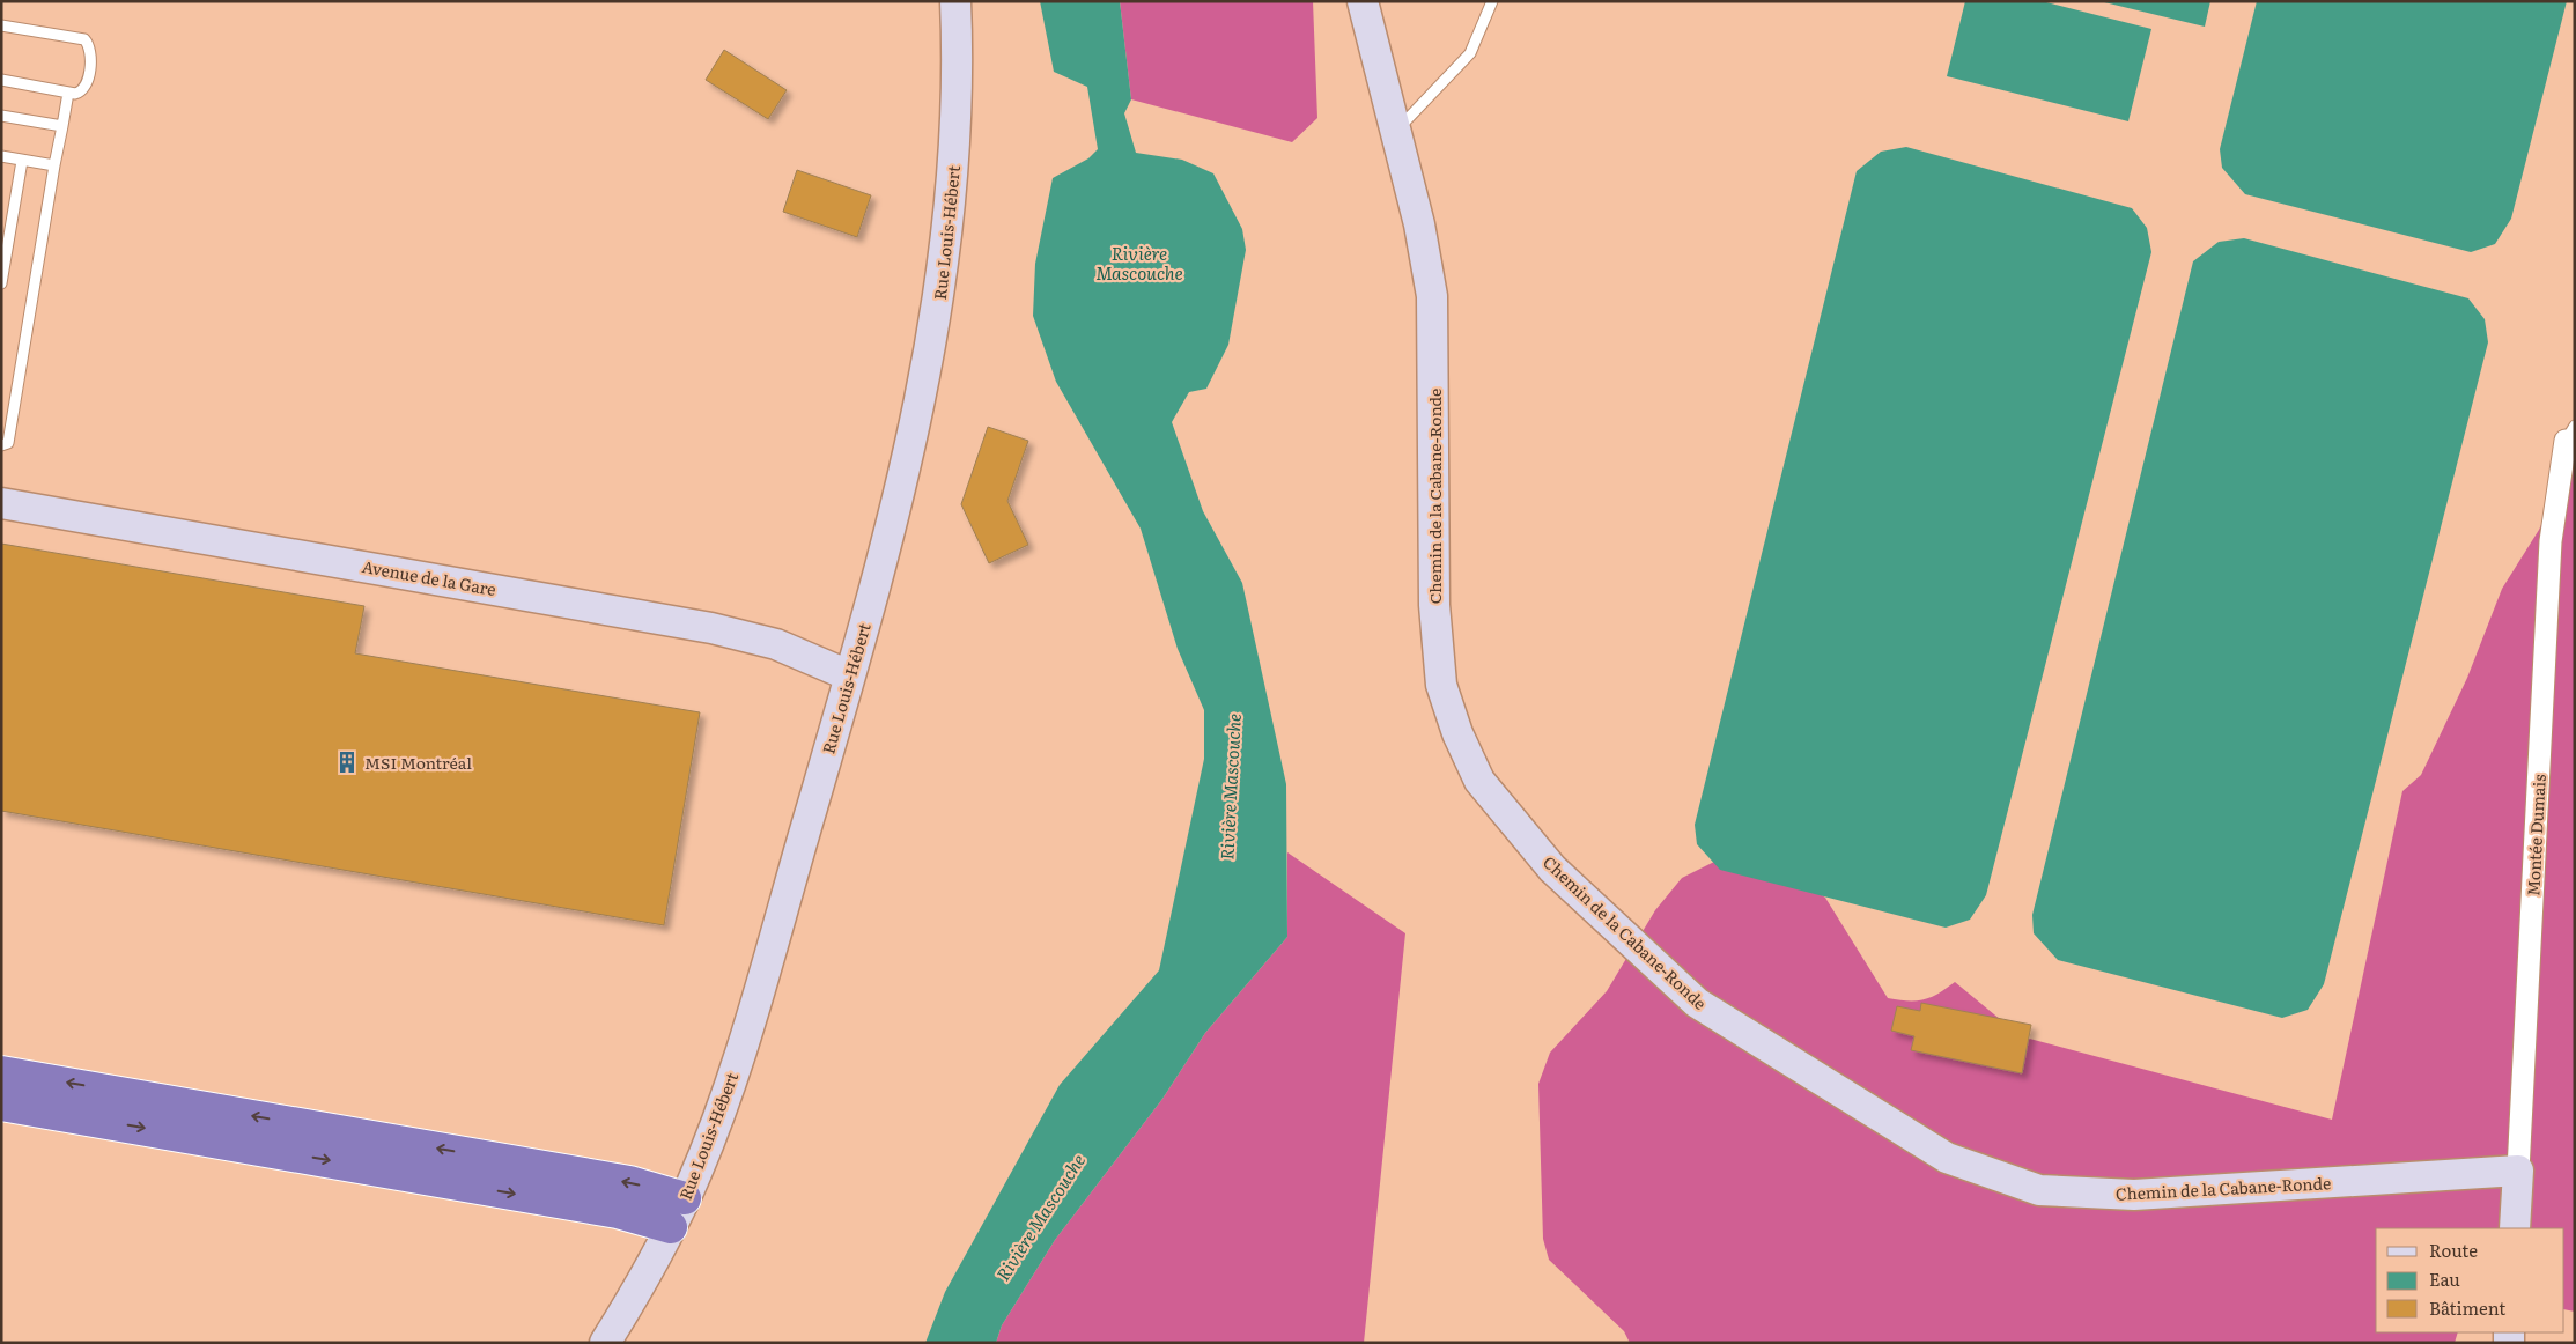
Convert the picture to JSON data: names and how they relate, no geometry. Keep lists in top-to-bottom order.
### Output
{
  "streets": {
    "street": [
      "Rue Louis-Hébert",
      "Chemin de la Cabane-Ronde",
      "Avenue de la Gare",
      "Montée Dumais"
    ]
  },
  "crossings": [
    ["Rue Louis-Hébert", "Avenue de la Gare"],
    ["Chemin de la Cabane-Ronde", "Montée Dumais"]
  ],
  "water": ["Rivière Mascouche"],
  "places": {
    "building": ["MSI Montréal"]
  },
  "legend": ["Route", "Eau", "Bâtiment"]
}
